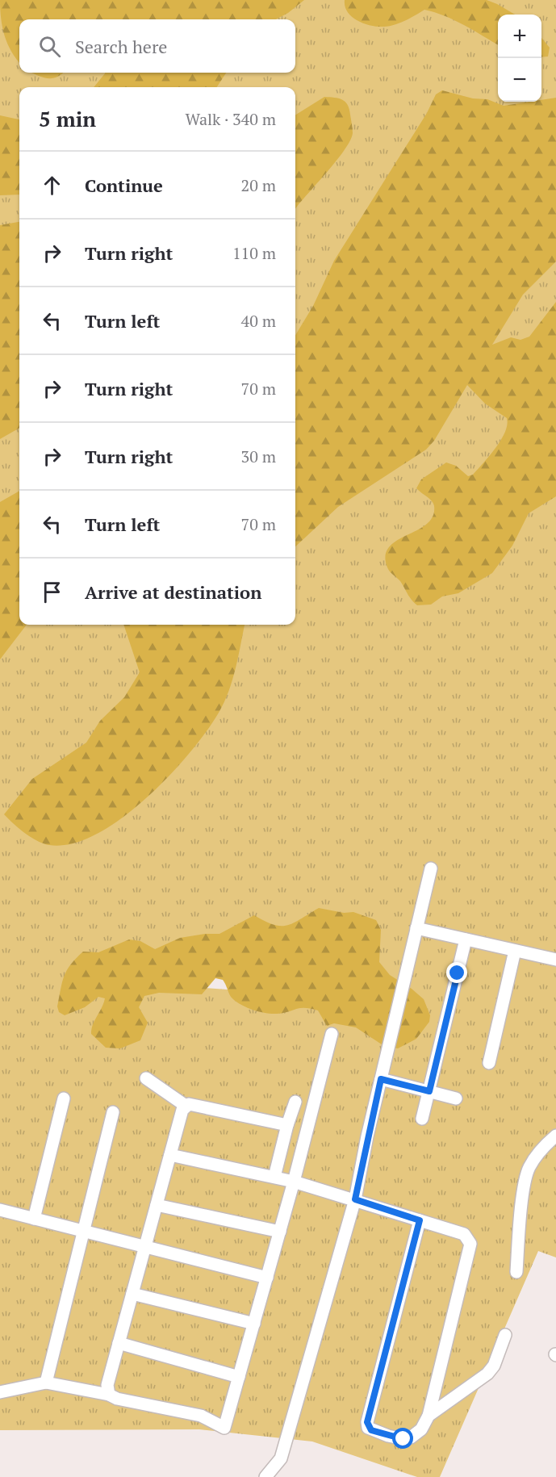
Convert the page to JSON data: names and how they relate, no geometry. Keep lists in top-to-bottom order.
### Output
{
  "page": {
    "map_buttons": ["+", "−"],
    "search": "Search here",
    "heading": ["5 min", "Walk · 340 m"],
    "list": [
      ["Continue", "20 m"],
      ["Turn right", "110 m"],
      ["Turn left", "40 m"],
      ["Turn right", "70 m"],
      ["Turn right", "30 m"],
      ["Turn left", "70 m"],
      "Arrive at destination"
    ]
  }
}
